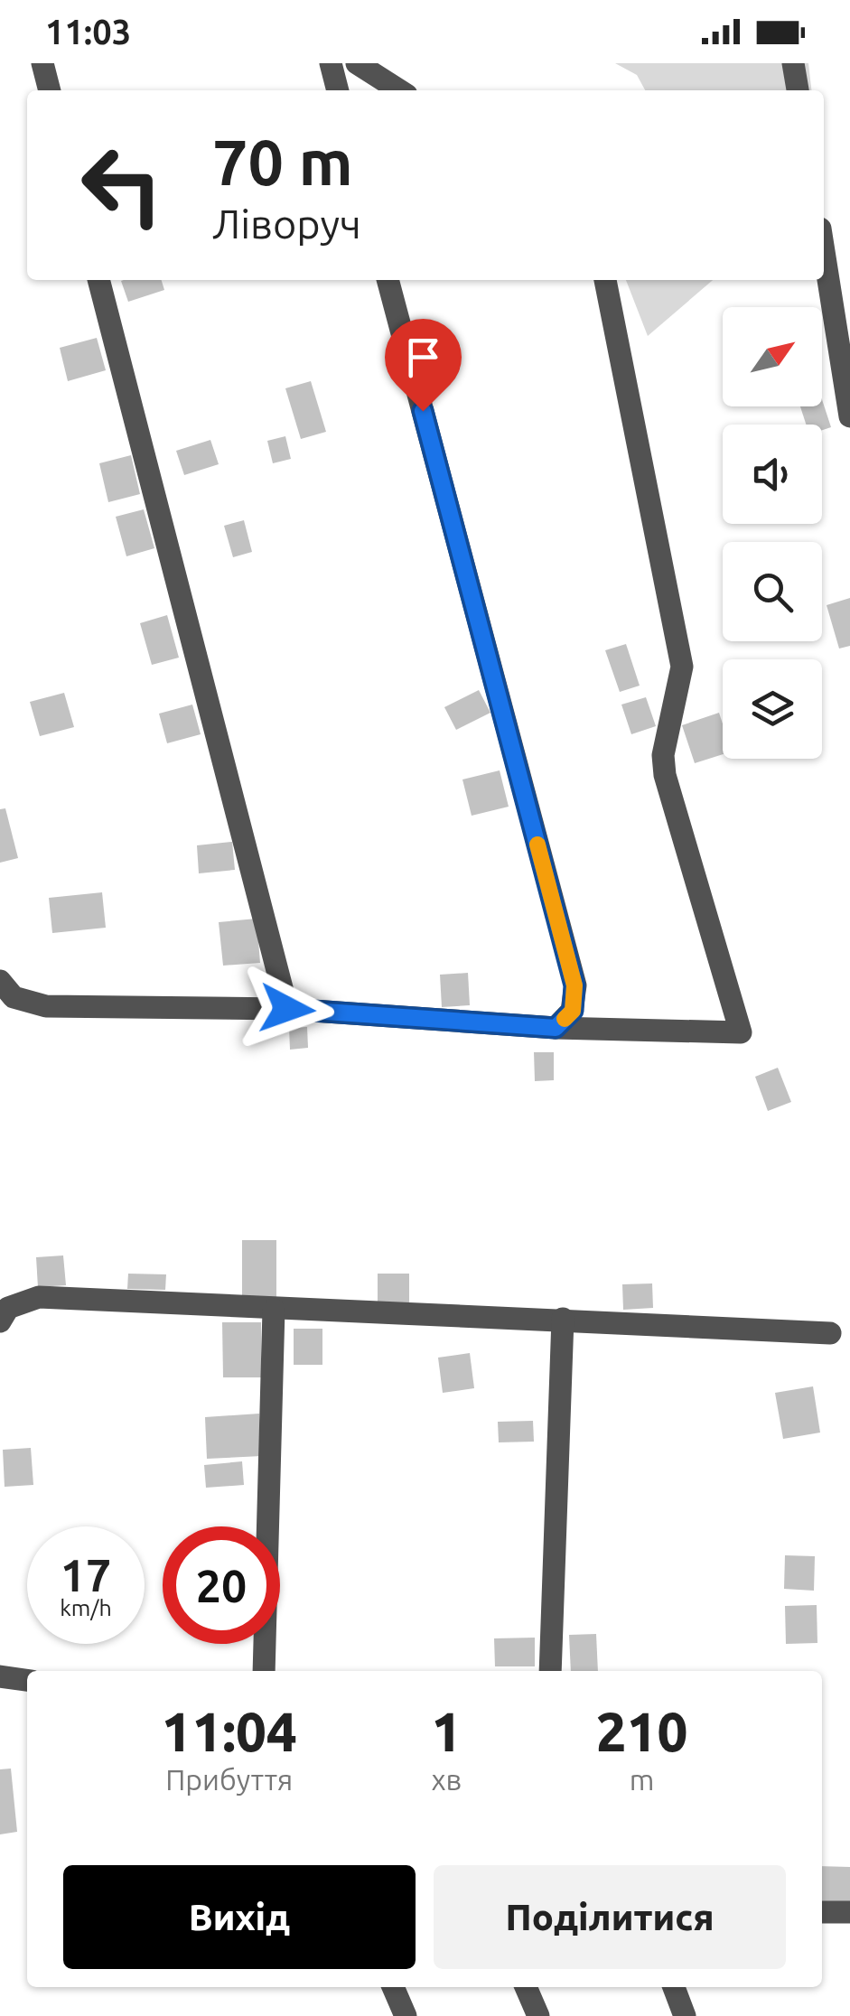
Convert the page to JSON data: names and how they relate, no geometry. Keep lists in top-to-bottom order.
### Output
{
  "north": "top right",
  "page": {
    "status": "11:03",
    "turn": ["70 m", "Ліворуч"],
    "speed": "17 km/h",
    "limit": "20",
    "eta": [
      "11:04",
      "Прибуття",
      "1",
      "хв",
      "210",
      "m"
    ],
    "buttons": ["Вихід", "Поділитися"]
  }
}
